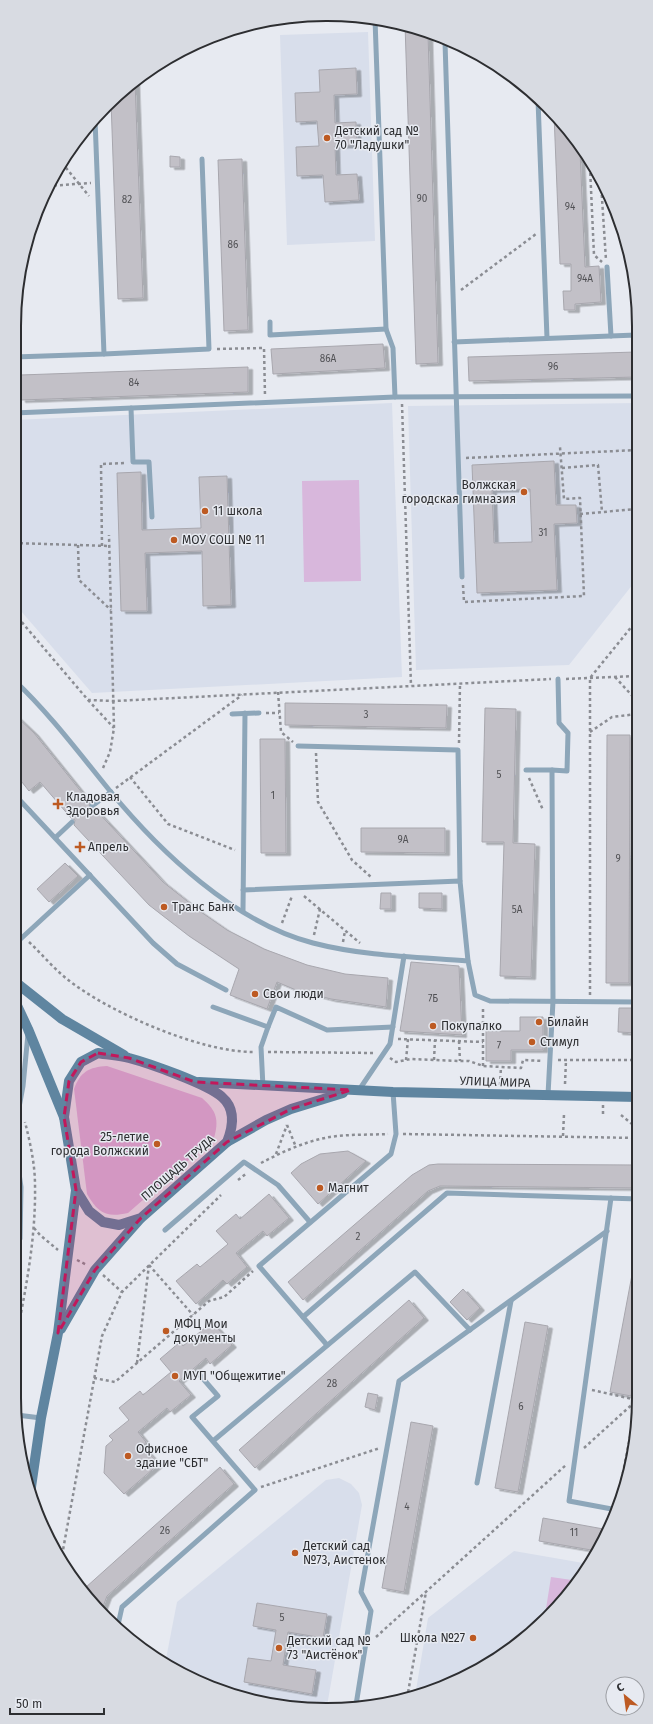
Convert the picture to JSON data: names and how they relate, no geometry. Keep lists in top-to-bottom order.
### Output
{
  "streets": {
    "street": ["УЛИЦА МИРА", "ПЛОЩАДЬ ТРУДА"]
  },
  "crossings": [
    ["УЛИЦА МИРА", "ПЛОЩАДЬ ТРУДА"]
  ],
  "places": {
    "other": [
      "Детский сад № 70 \"Ладушки\"",
      "Волжская городская гимназия",
      "11 школа",
      "МОУ СОШ № 11",
      "Транс Банк",
      "Свои люди",
      "Билайн",
      "Покупалко",
      "Стимул",
      "25-летие города Волжский",
      "Магнит",
      "МФЦ Мои документы",
      "МУП \"Общежитие\"",
      "Офисное здание \"СБТ\"",
      "Детский сад №73, Аистенок",
      "Школа №27",
      "Детский сад № 73 \"Аистёнок\""
    ],
    "health": ["Кладовая Здоровья", "Апрель"]
  },
  "house_numbers": [
    "90",
    "82",
    "94",
    "86",
    "94А",
    "86А",
    "96",
    "84",
    "31",
    "3",
    "5",
    "1",
    "9А",
    "9",
    "5А",
    "7Б",
    "7",
    "2",
    "28",
    "6",
    "4",
    "26",
    "11",
    "5"
  ],
  "scale_bar": "50 m",
  "north": "top left"
}
